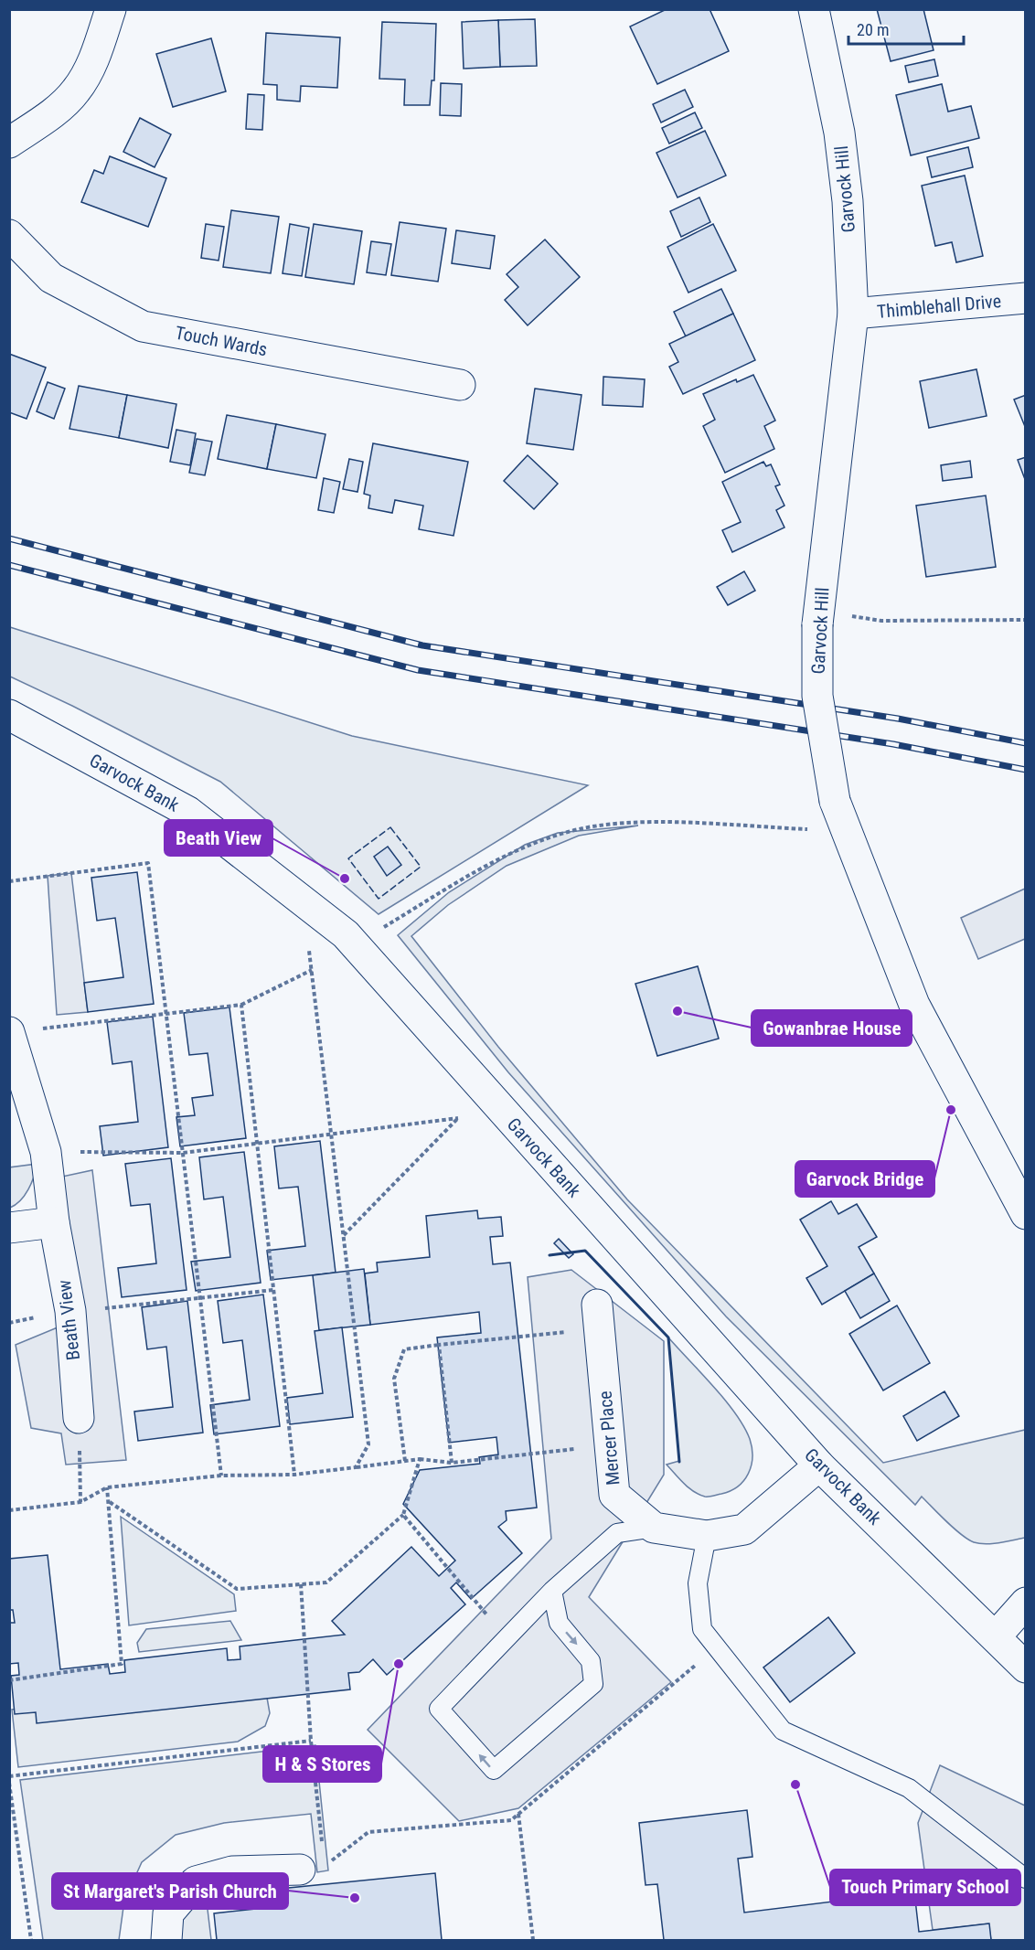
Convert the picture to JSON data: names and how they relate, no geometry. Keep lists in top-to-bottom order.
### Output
{
  "streets": {
    "street": [
      "Garvock Hill",
      "Thimblehall Drive",
      "Touch Wards",
      "Garvock Bank",
      "Beath View",
      "Mercer Place"
    ]
  },
  "crossings": [
    ["Garvock Hill", "Thimblehall Drive"]
  ],
  "places": [
    "Beath View",
    "Gowanbrae House",
    "Garvock Bridge",
    "H & S Stores",
    "Touch Primary School",
    "St Margaret's Parish Church"
  ],
  "scale_bar": "20 m"
}
